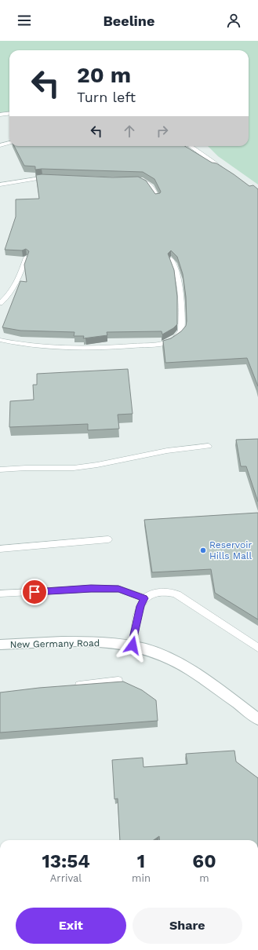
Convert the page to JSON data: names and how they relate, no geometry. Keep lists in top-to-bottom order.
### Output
{
  "streets": {
    "street": ["New Germany Road"]
  },
  "places": ["Reservoir Hills Mall"],
  "page": {
    "header": "Beeline",
    "turn": ["20 m", "Turn left"],
    "eta": [
      "13:54",
      "Arrival",
      "1",
      "min",
      "60",
      "m"
    ],
    "buttons": ["Exit", "Share"]
  }
}
